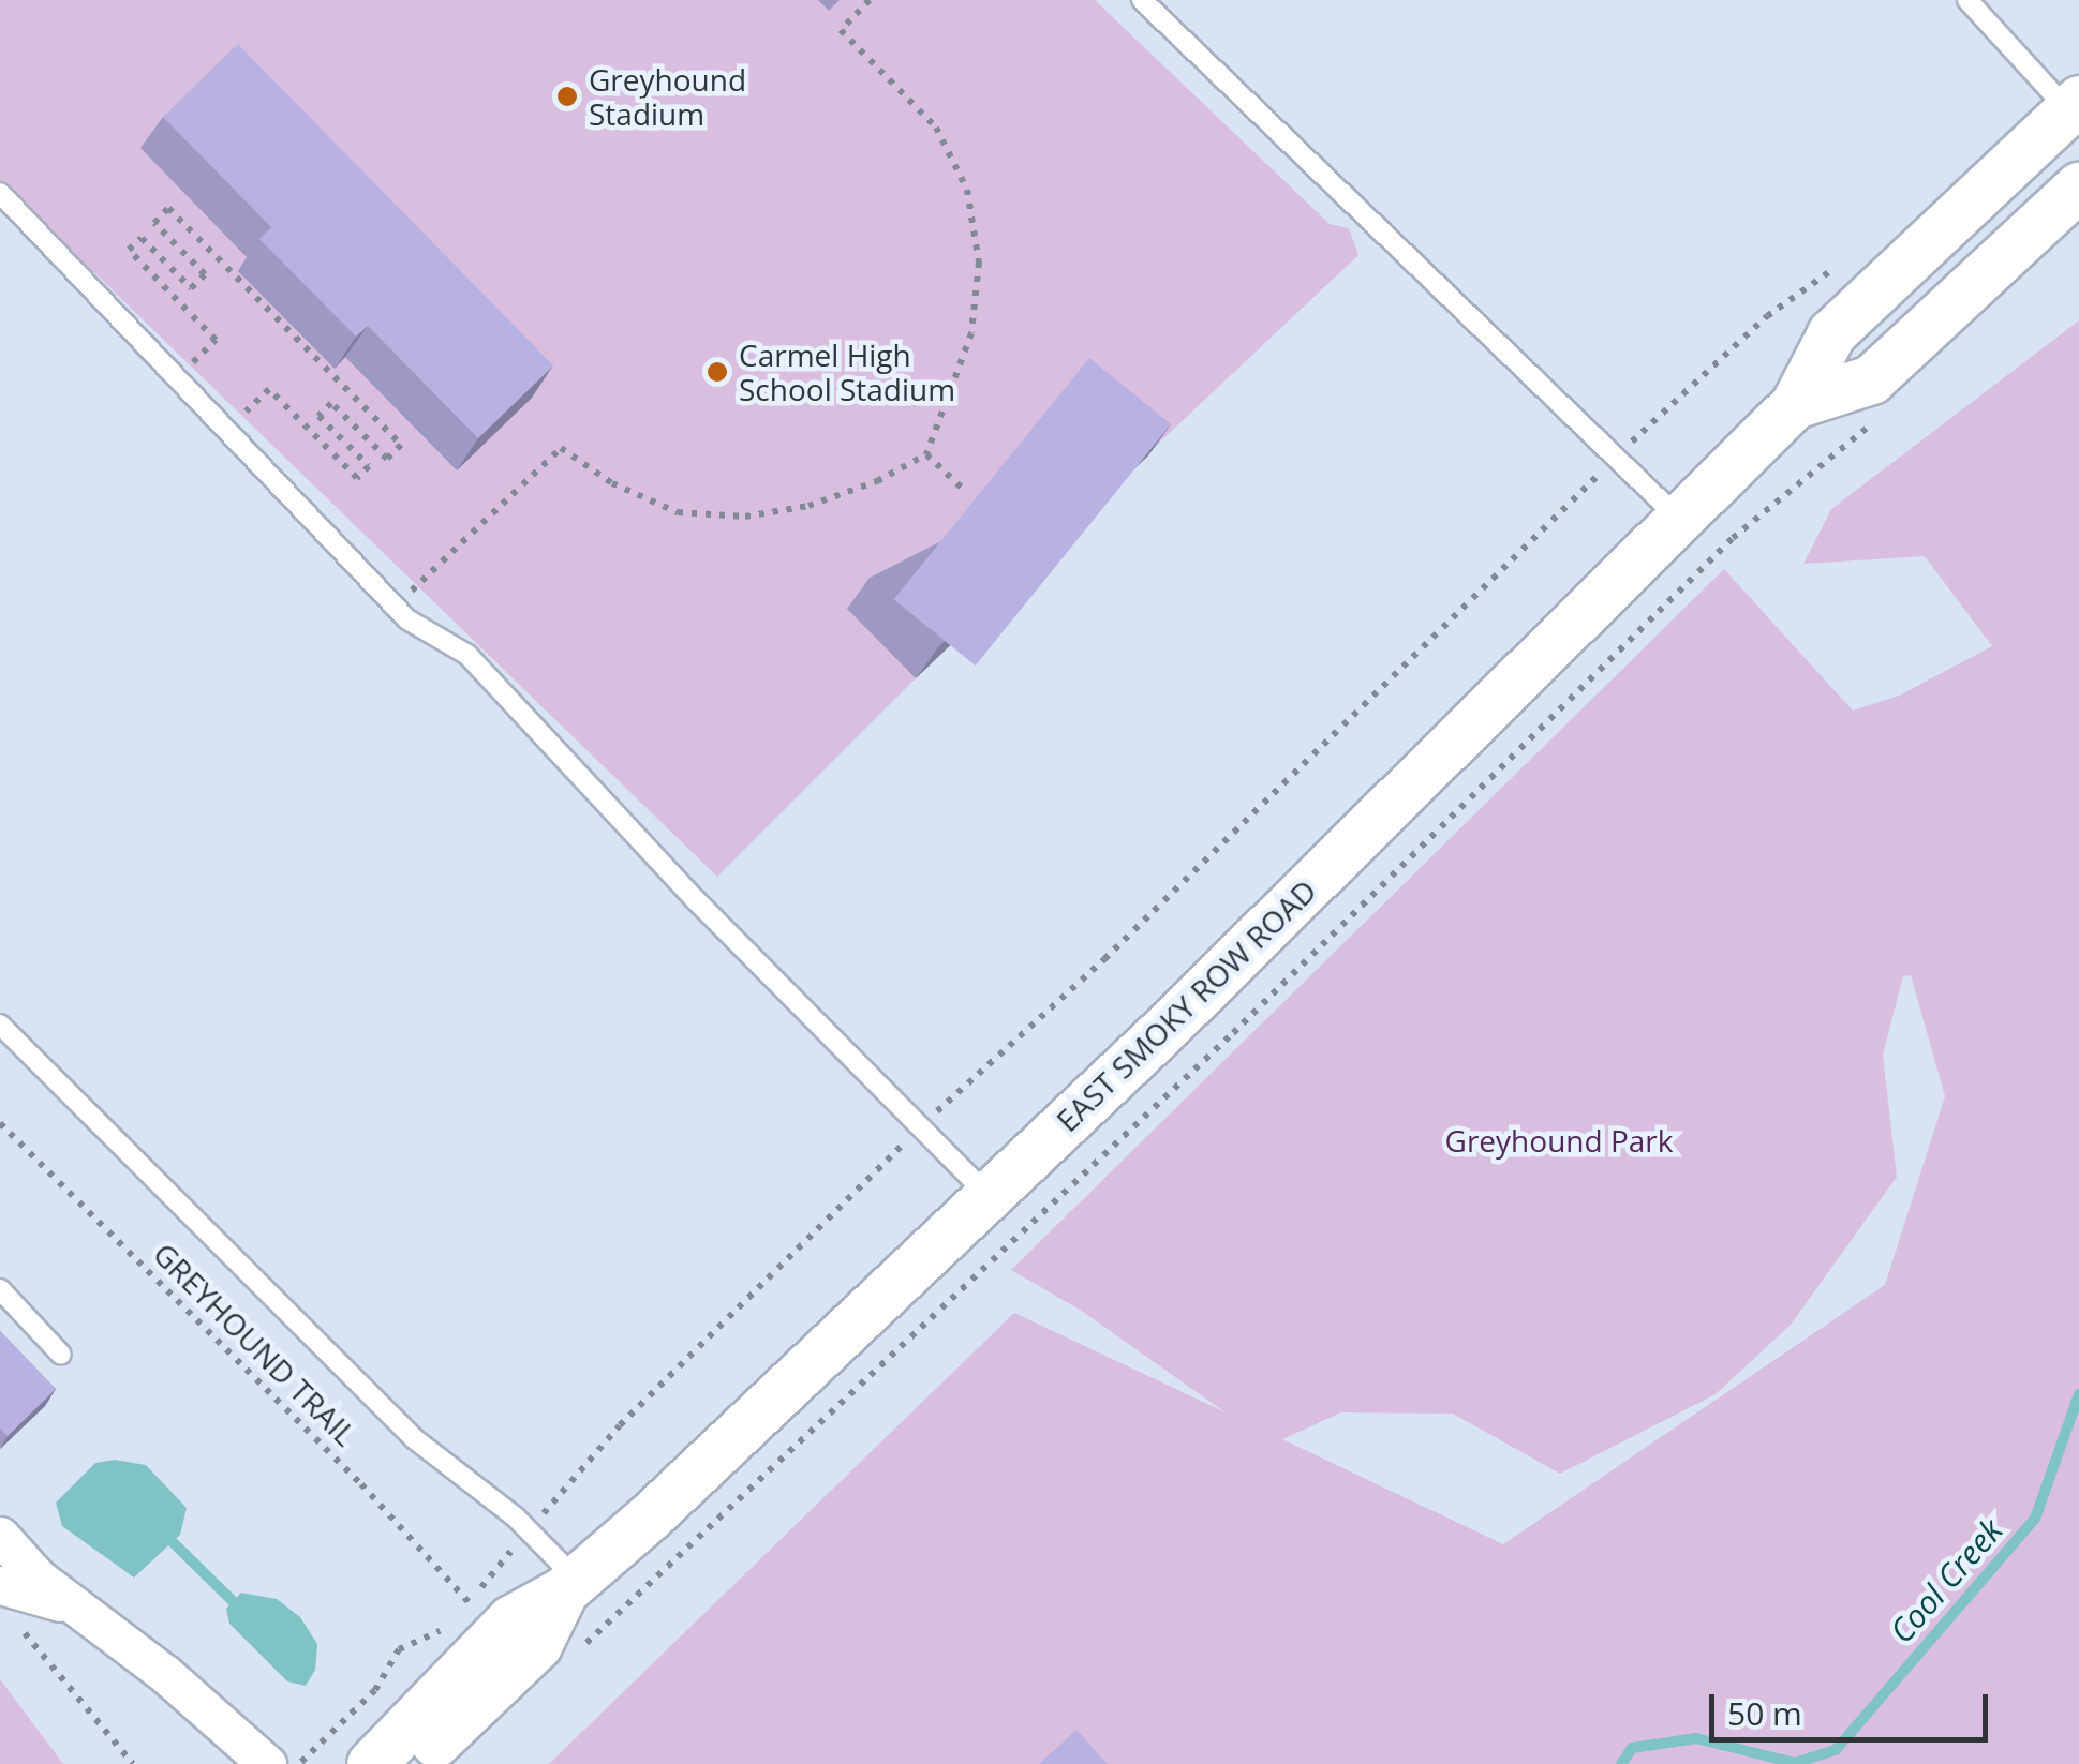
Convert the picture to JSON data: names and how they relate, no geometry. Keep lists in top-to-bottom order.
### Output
{
  "streets": {
    "street": ["EAST SMOKY ROW ROAD"],
    "path": ["GREYHOUND TRAIL"]
  },
  "water": ["Cool Creek"],
  "parks": ["Greyhound Park"],
  "places": ["Greyhound Stadium", "Carmel High School Stadium"],
  "scale_bar": "50 m"
}
